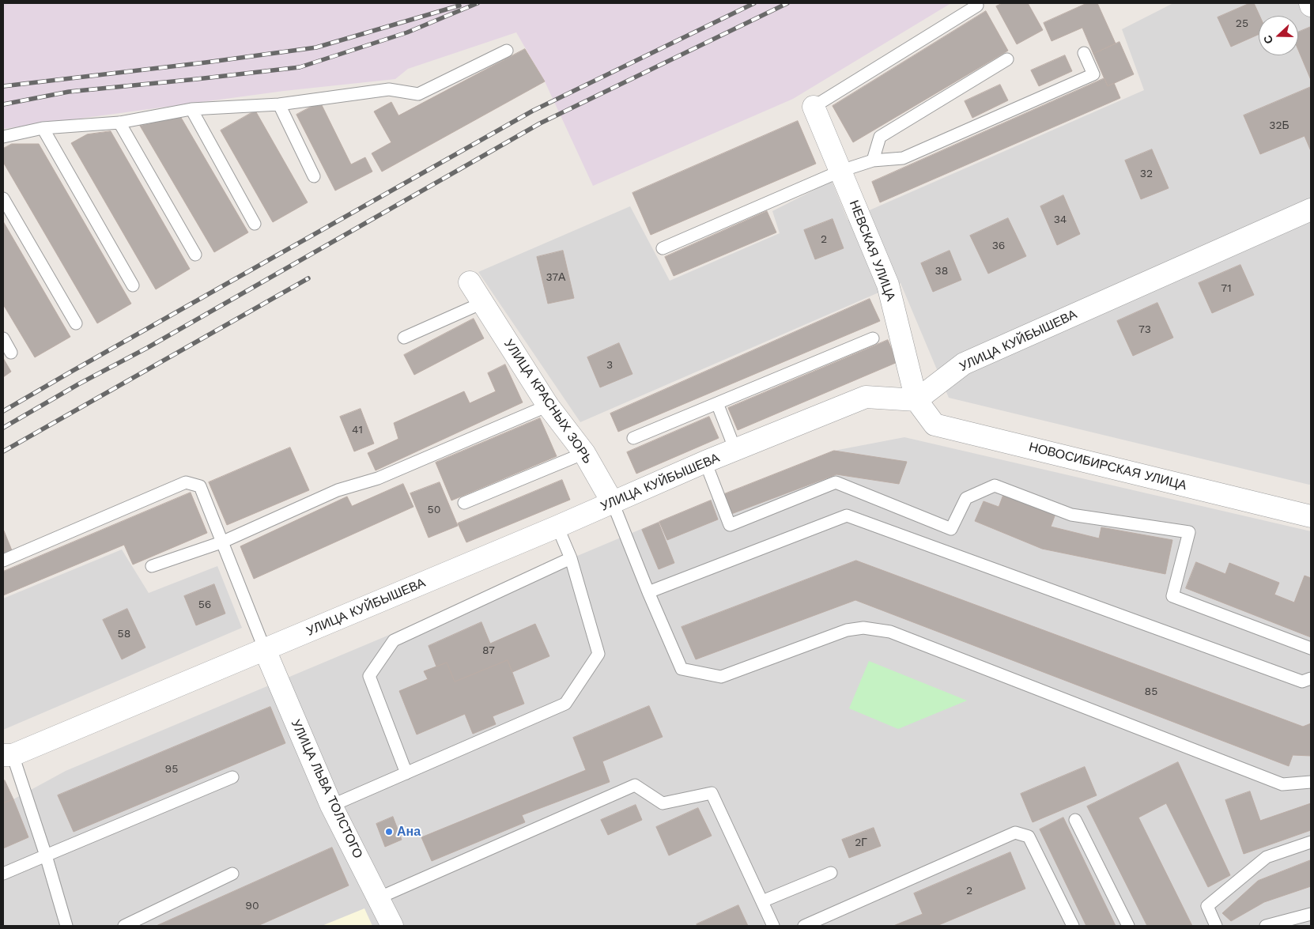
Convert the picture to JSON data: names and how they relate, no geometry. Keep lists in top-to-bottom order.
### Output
{
  "streets": {
    "street": [
      "НЕВСКАЯ УЛИЦА",
      "УЛИЦА КУЙБЫШЕВА",
      "УЛИЦА КРАСНЫХ ЗОРЬ",
      "НОВОСИБИРСКАЯ УЛИЦА",
      "УЛИЦА ЛЬВА ТОЛСТОГО"
    ]
  },
  "crossings": [
    ["НЕВСКАЯ УЛИЦА", "УЛИЦА КУЙБЫШЕВА"],
    ["НЕВСКАЯ УЛИЦА", "НОВОСИБИРСКАЯ УЛИЦА"],
    ["УЛИЦА КУЙБЫШЕВА", "УЛИЦА КРАСНЫХ ЗОРЬ"],
    ["УЛИЦА КУЙБЫШЕВА", "НОВОСИБИРСКАЯ УЛИЦА"],
    ["УЛИЦА КУЙБЫШЕВА", "УЛИЦА ЛЬВА ТОЛСТОГО"]
  ],
  "places": ["Ана"],
  "house_numbers": [
    "25",
    "32Б",
    "32",
    "34",
    "2",
    "36",
    "38",
    "37А",
    "71",
    "73",
    "3",
    "41",
    "50",
    "56",
    "58",
    "87",
    "85",
    "95",
    "2Г",
    "2",
    "90"
  ],
  "north": "left"
}
